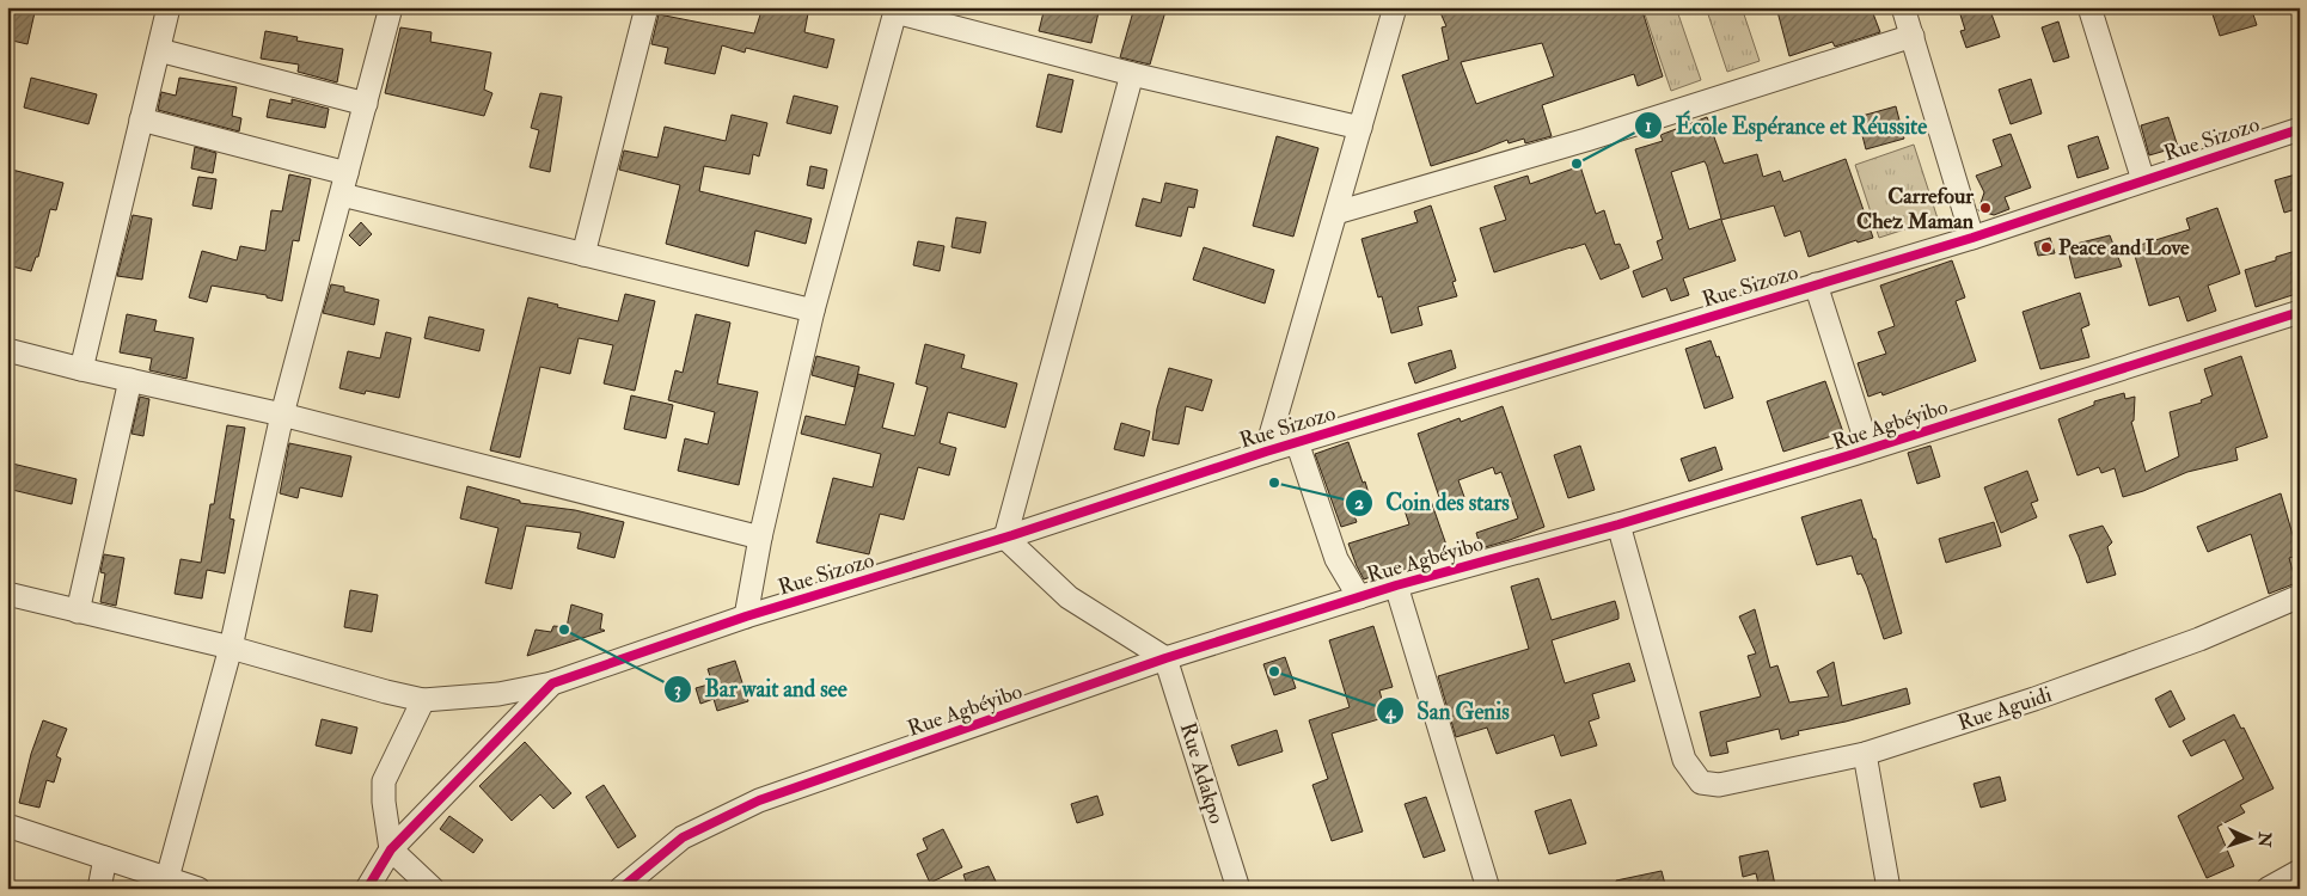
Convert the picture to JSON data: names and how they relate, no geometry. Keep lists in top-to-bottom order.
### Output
{
  "streets": {
    "street": [
      "Rue Sizozo",
      "Rue Agbéyibo",
      "Rue Aguidi",
      "Rue Adakpo"
    ]
  },
  "crossings": [
    ["Rue Agbéyibo", "Rue Aguidi"],
    ["Rue Agbéyibo", "Rue Adakpo"]
  ],
  "places": [
    "École Espérance et Réussite",
    "Carrefour Chez Maman",
    "Peace and Love",
    "Coin des stars",
    "Bar wait and see",
    "San Genis"
  ],
  "north": "right"
}
